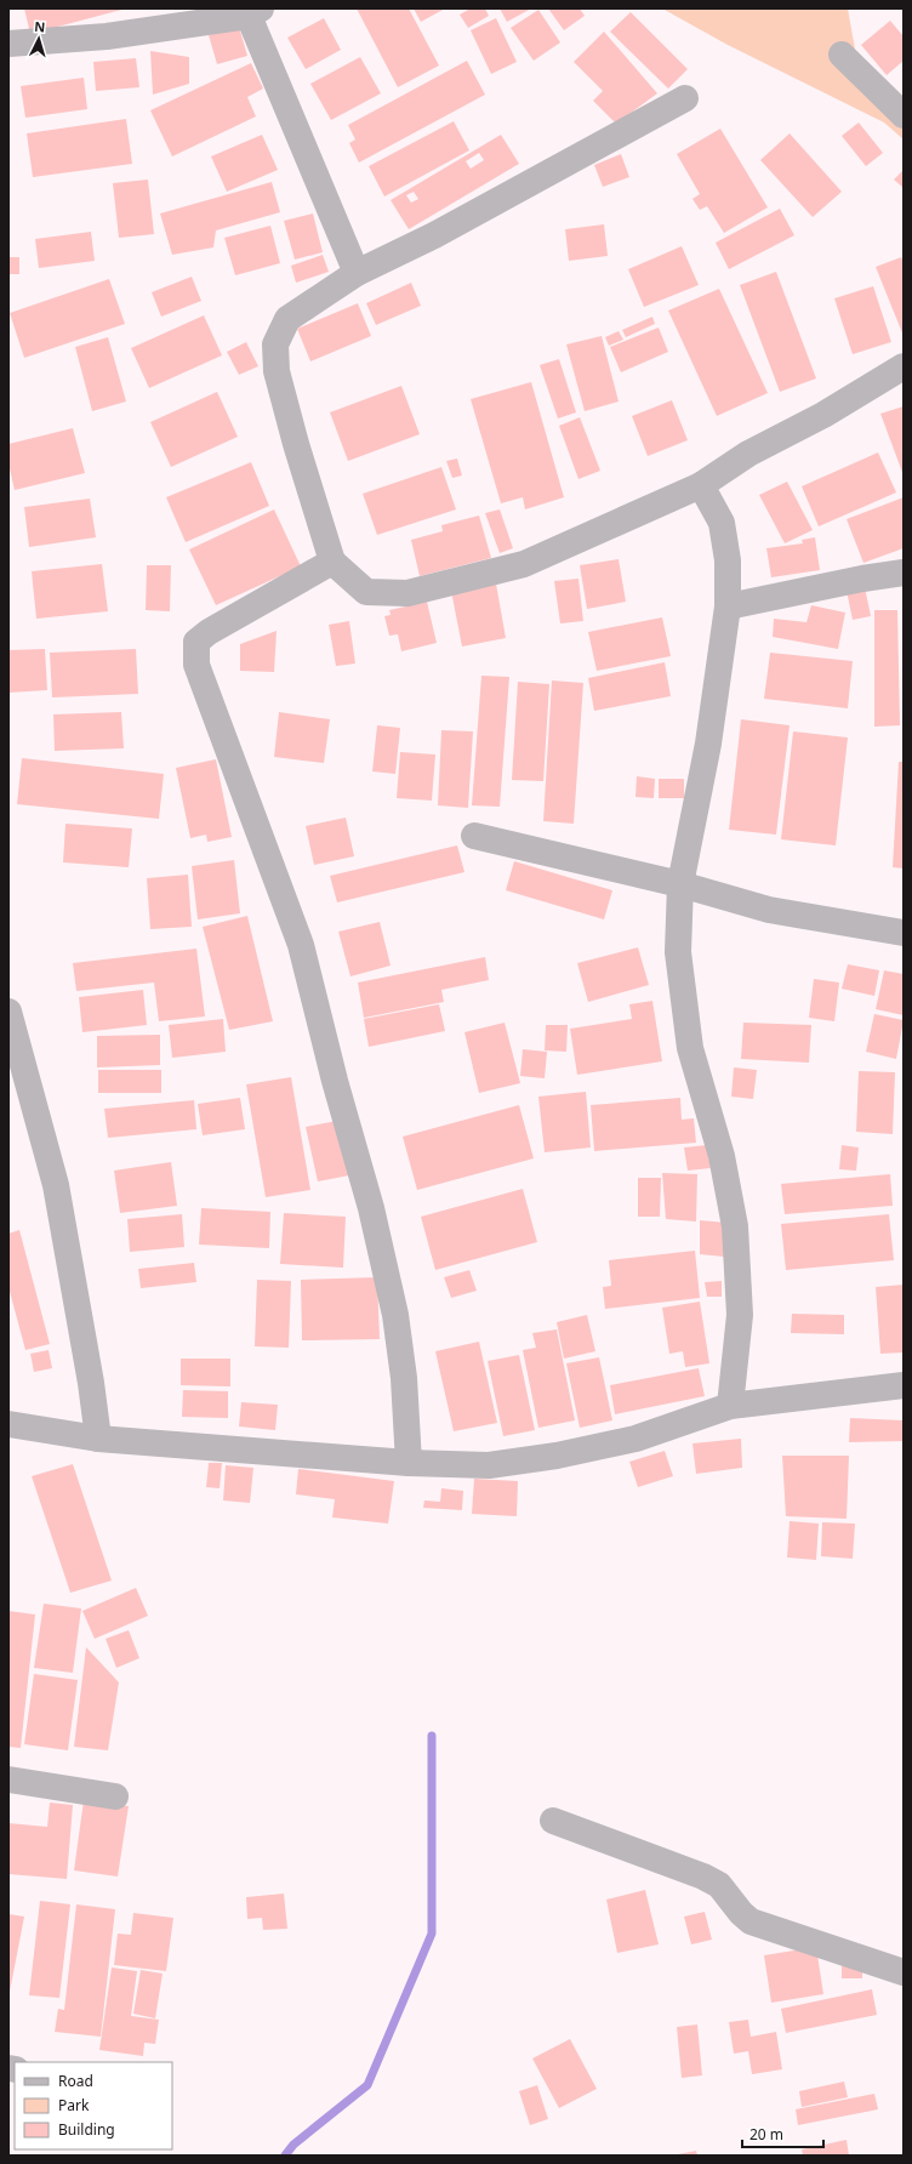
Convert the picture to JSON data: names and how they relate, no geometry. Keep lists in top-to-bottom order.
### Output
{
  "legend": ["Road", "Park", "Building"],
  "scale_bar": "20 m",
  "north": "top"
}
